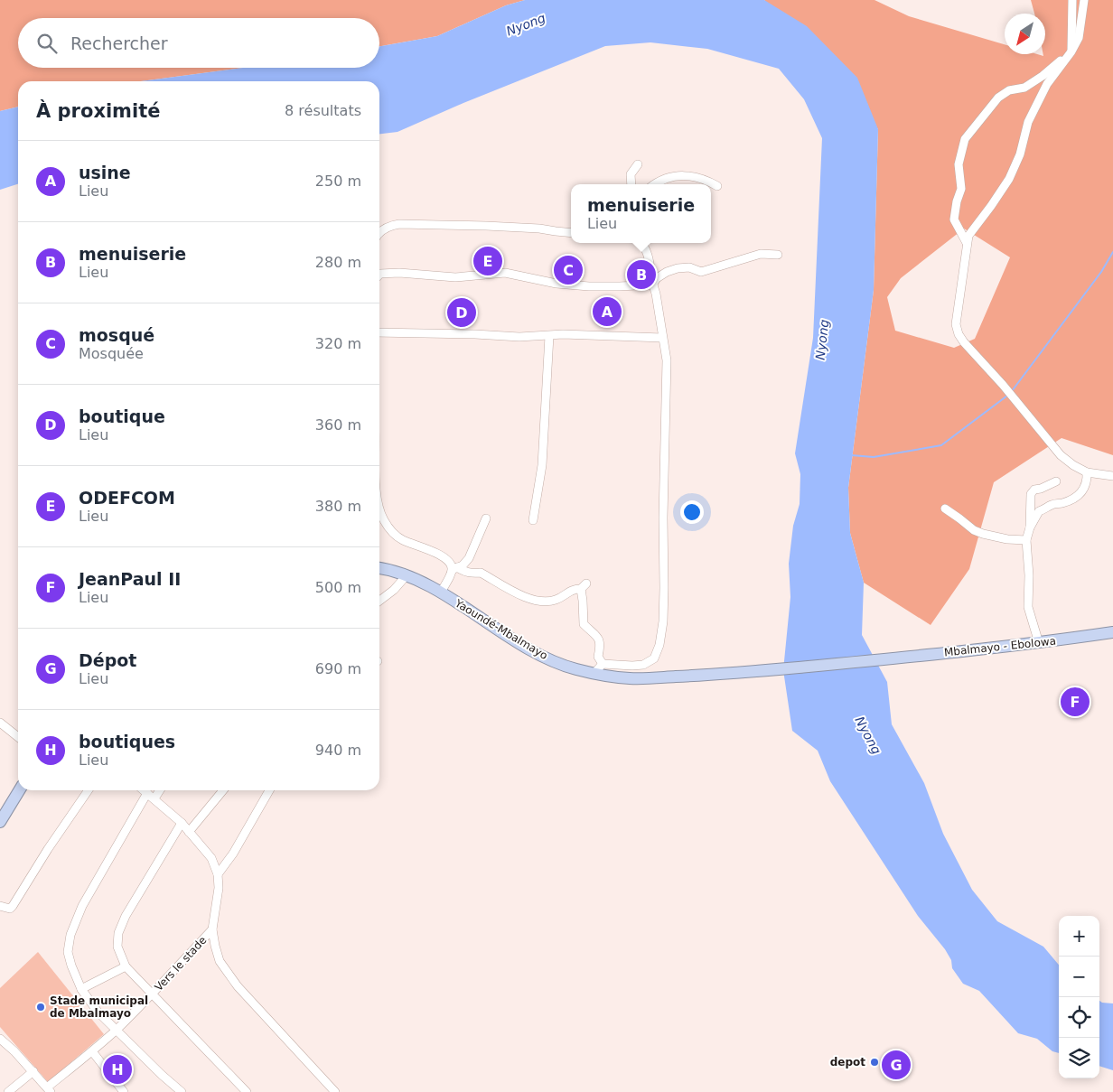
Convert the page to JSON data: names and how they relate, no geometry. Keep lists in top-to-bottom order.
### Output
{
  "streets": {
    "highway": ["Yaoundé-Mbalmayo", "Mbalmayo - Ebolowa"],
    "street": ["Vers le stade"]
  },
  "crossings": [
    ["Yaoundé-Mbalmayo", "Mbalmayo - Ebolowa"]
  ],
  "water": ["Nyong"],
  "places": ["Stade municipal de Mbalmayo", "depot"],
  "north": "bottom left",
  "page": {
    "search": "Rechercher",
    "heading": ["À proximité", "8 résultats"],
    "list": [
      {
        "mark": "A",
        "name": "usine",
        "note": "Lieu",
        "value": "250 m"
      },
      {
        "mark": "B",
        "name": "menuiserie",
        "note": "Lieu",
        "value": "280 m"
      },
      {
        "mark": "C",
        "name": "mosqué",
        "note": "Mosquée",
        "value": "320 m"
      },
      {
        "mark": "D",
        "name": "boutique",
        "note": "Lieu",
        "value": "360 m"
      },
      {
        "mark": "E",
        "name": "ODEFCOM",
        "note": "Lieu",
        "value": "380 m"
      },
      {
        "mark": "F",
        "name": "JeanPaul II",
        "note": "Lieu",
        "value": "500 m"
      },
      {
        "mark": "G",
        "name": "Dépot",
        "note": "Lieu",
        "value": "690 m"
      },
      {
        "mark": "H",
        "name": "boutiques",
        "note": "Lieu",
        "value": "940 m"
      }
    ],
    "popup": ["menuiserie", "Lieu"],
    "pins": [
      "E",
      "C",
      "B",
      "A",
      "D",
      "F",
      "G",
      "H"
    ],
    "map_buttons": ["+", "−"]
  }
}
